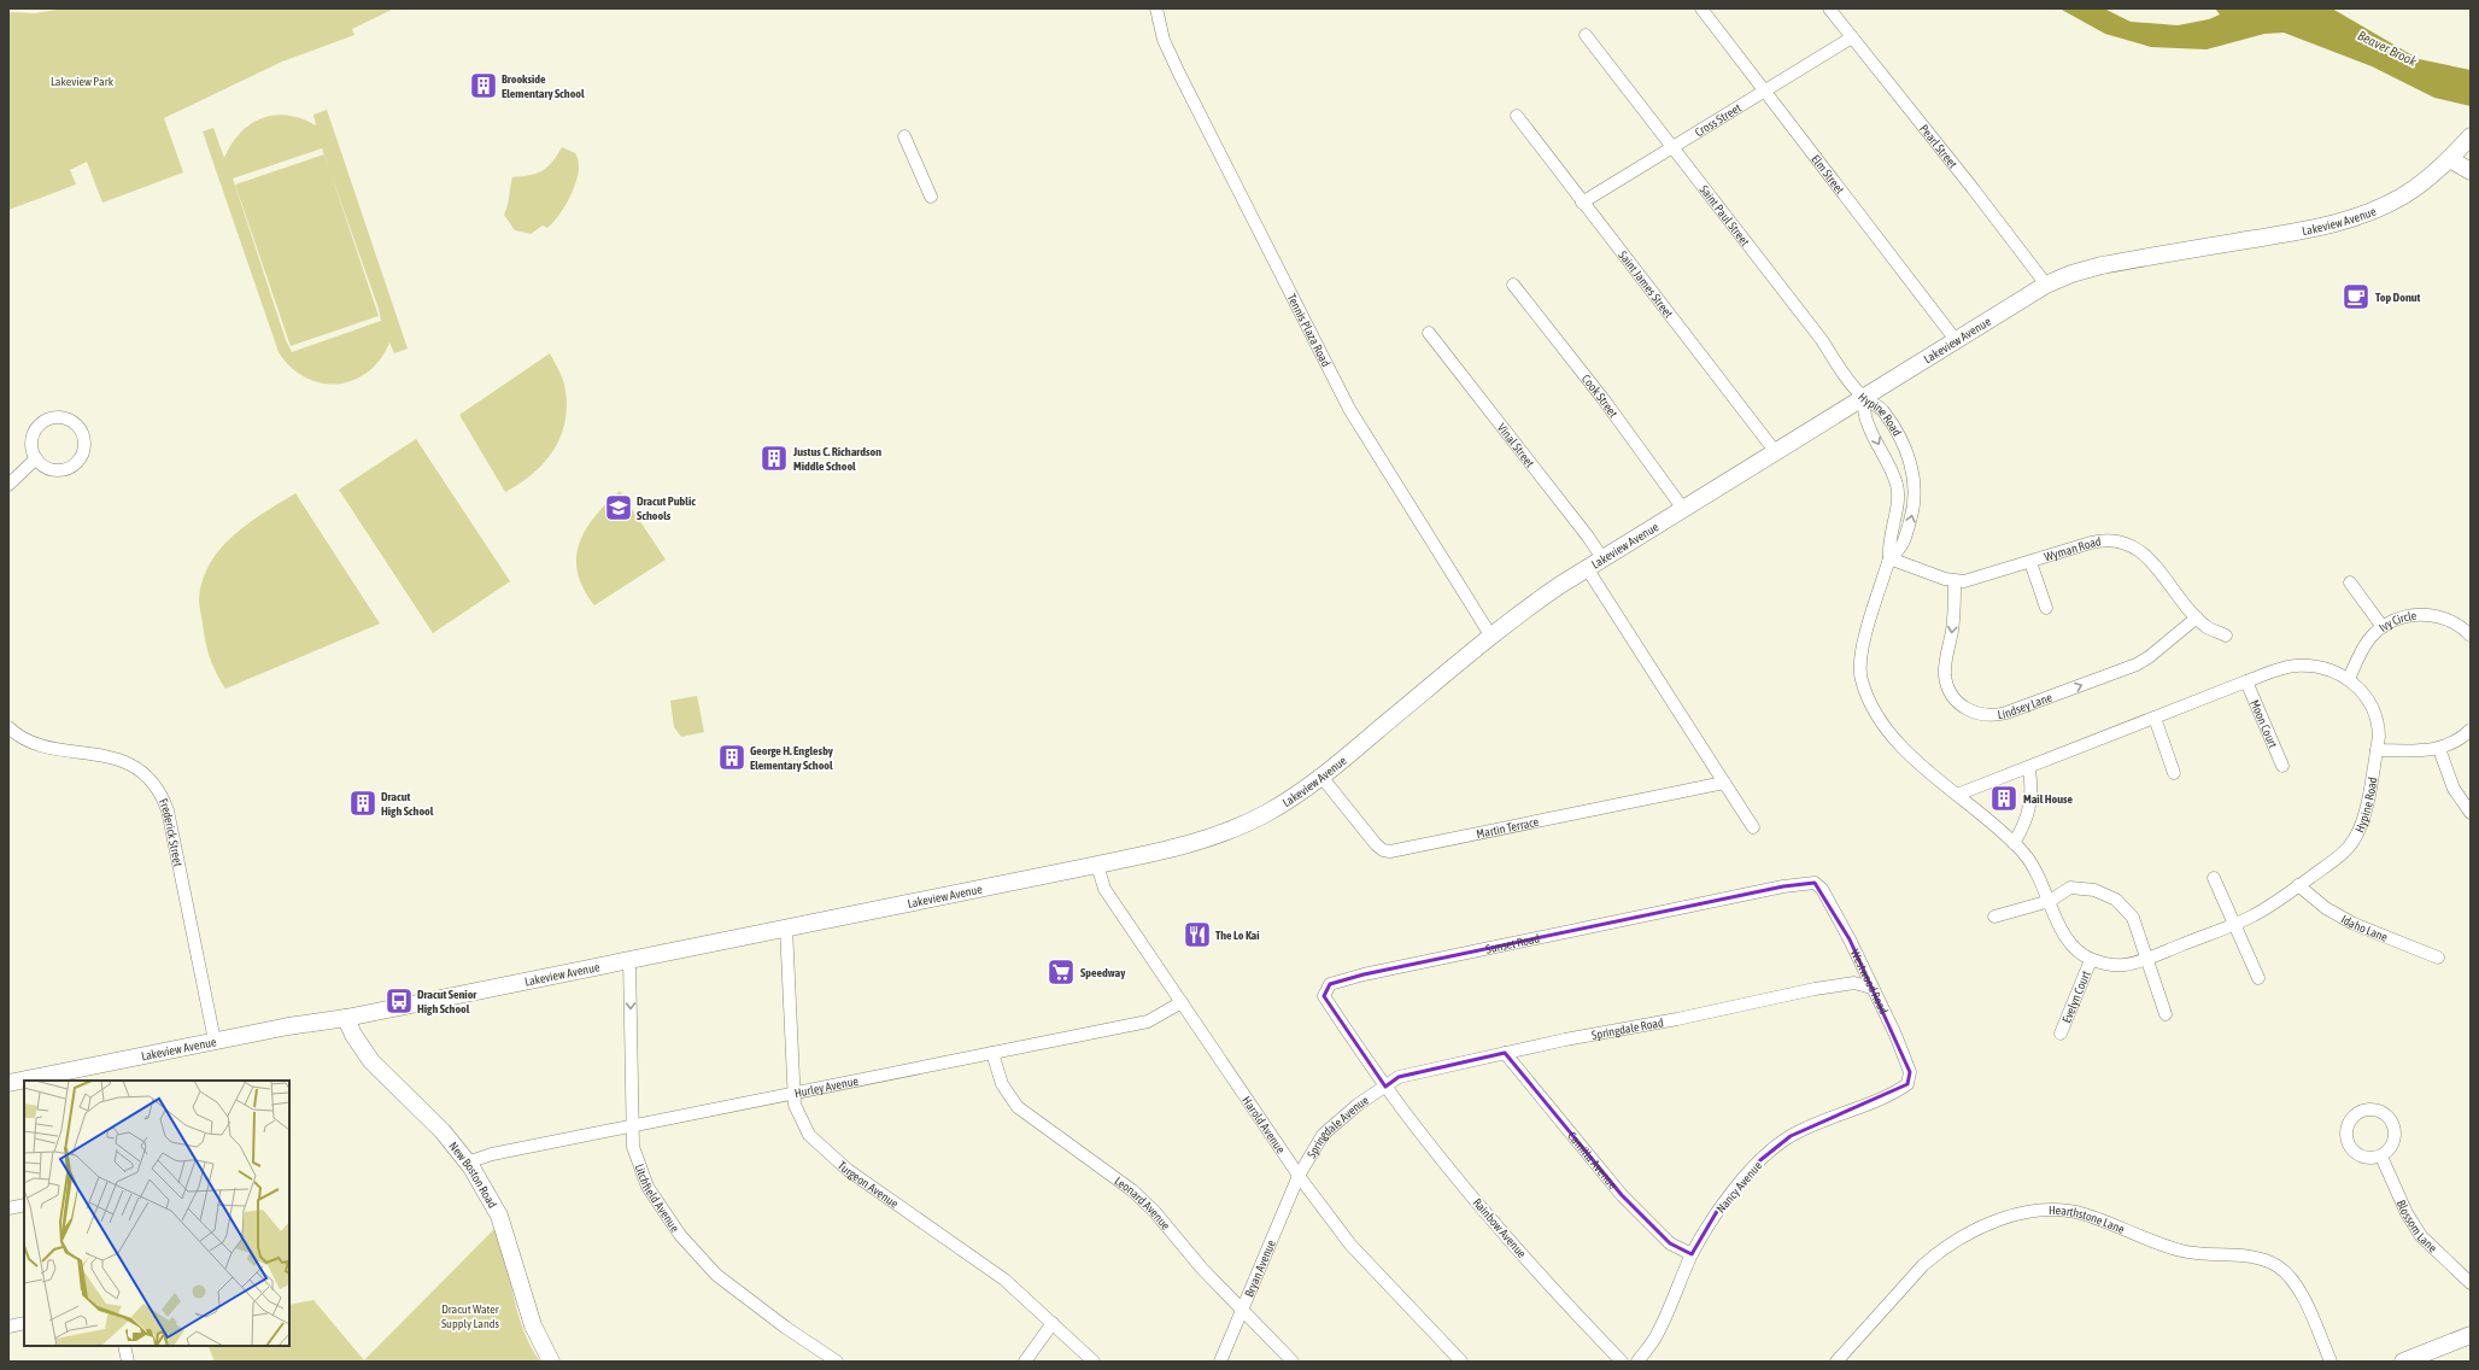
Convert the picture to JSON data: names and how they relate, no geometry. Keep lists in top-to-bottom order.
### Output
{
  "streets": {
    "main road": ["Lakeview Avenue", "New Boston Road"],
    "street": [
      "Cross Street",
      "Pearl Street",
      "Elm Street",
      "Saint Paul Street",
      "Saint James Street",
      "Tennis Plaza Road",
      "Cook Street",
      "Hypine Road",
      "Vinal Street",
      "Wyman Road",
      "Ivy Circle",
      "Lindsey Lane",
      "Moon Court",
      "Martin Terrace",
      "Frederick Street",
      "Idaho Lane",
      "Sunset Road",
      "Westwood Road",
      "Evelyn Court",
      "Springdale Road",
      "Hurley Avenue",
      "Harold Avenue",
      "Springdale Avenue",
      "Camilla Avenue",
      "Turgeon Avenue",
      "Nancy Avenue",
      "Litchfield Avenue",
      "Leonard Avenue",
      "Hearthstone Lane",
      "Blossom Lane",
      "Rainbow Avenue",
      "Bryan Avenue"
    ]
  },
  "crossings": [
    ["Cross Street", "Pearl Street"],
    ["Cross Street", "Elm Street"],
    ["Cross Street", "Saint Paul Street"],
    ["Cross Street", "Saint James Street"],
    ["Pearl Street", "Lakeview Avenue"],
    ["Elm Street", "Lakeview Avenue"],
    ["Saint Paul Street", "Lakeview Avenue"],
    ["Saint Paul Street", "Hypine Road"],
    ["Lakeview Avenue", "Saint James Street"],
    ["Lakeview Avenue", "Tennis Plaza Road"],
    ["Lakeview Avenue", "Cook Street"],
    ["Lakeview Avenue", "Hypine Road"],
    ["Lakeview Avenue", "Vinal Street"],
    ["Lakeview Avenue", "Martin Terrace"],
    ["Lakeview Avenue", "Frederick Street"],
    ["Lakeview Avenue", "Harold Avenue"],
    ["Lakeview Avenue", "New Boston Road"],
    ["Lakeview Avenue", "Turgeon Avenue"],
    ["Lakeview Avenue", "Litchfield Avenue"],
    ["Hypine Road", "Wyman Road"],
    ["Hypine Road", "Ivy Circle"],
    ["Hypine Road", "Moon Court"],
    ["Hypine Road", "Idaho Lane"],
    ["Hypine Road", "Evelyn Court"],
    ["Wyman Road", "Lindsey Lane"],
    ["Sunset Road", "Westwood Road"],
    ["Sunset Road", "Springdale Road"],
    ["Sunset Road", "Springdale Avenue"],
    ["Sunset Road", "Rainbow Avenue"],
    ["Westwood Road", "Springdale Road"],
    ["Westwood Road", "Nancy Avenue"],
    ["Springdale Road", "Springdale Avenue"],
    ["Springdale Road", "Camilla Avenue"],
    ["Springdale Road", "Rainbow Avenue"],
    ["Hurley Avenue", "Harold Avenue"],
    ["Hurley Avenue", "New Boston Road"],
    ["Hurley Avenue", "Turgeon Avenue"],
    ["Hurley Avenue", "Litchfield Avenue"],
    ["Hurley Avenue", "Leonard Avenue"],
    ["Harold Avenue", "Springdale Avenue"],
    ["Harold Avenue", "Bryan Avenue"],
    ["Springdale Avenue", "Rainbow Avenue"],
    ["Springdale Avenue", "Bryan Avenue"],
    ["Camilla Avenue", "Nancy Avenue"],
    ["Leonard Avenue", "Bryan Avenue"]
  ],
  "water": ["Beaver Brook"],
  "parks": ["Lakeview Park", "Dracut Water Supply Lands"],
  "places": {
    "building": [
      "Brookside Elementary School",
      "Justus C. Richardson Middle School",
      "George H. Englesby Elementary School",
      "Mail House",
      "Dracut High School"
    ],
    "cafe": ["Top Donut"],
    "school or university": ["Dracut Public Schools"],
    "restaurant": ["The Lo Kai"],
    "supermarket": ["Speedway"],
    "bus stop": ["Dracut Senior High School"]
  }
}
